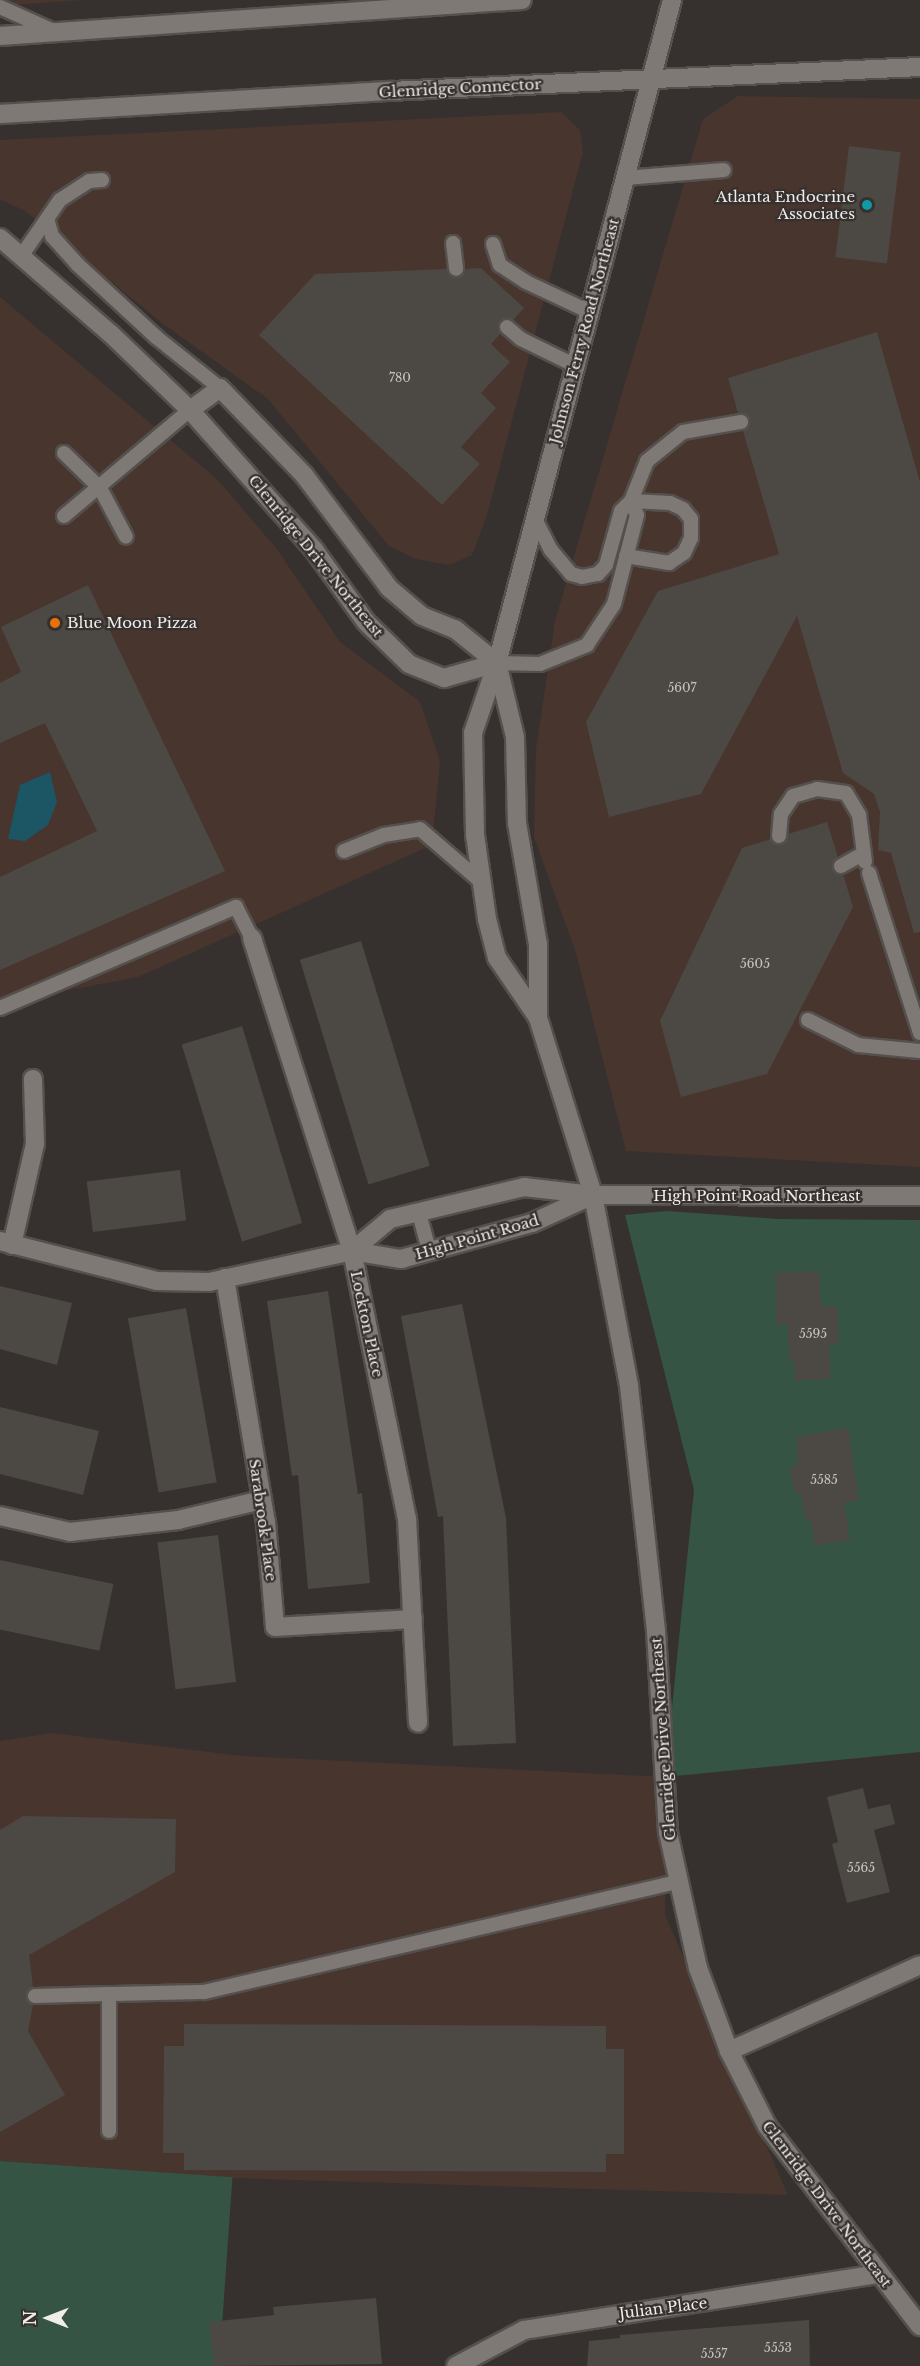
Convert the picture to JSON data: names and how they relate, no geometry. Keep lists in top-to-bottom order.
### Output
{
  "streets": {
    "main road": [
      "Glenridge Connector",
      "Johnson Ferry Road Northeast",
      "Glenridge Drive Northeast",
      "High Point Road Northeast",
      "High Point Road",
      "Lockton Place",
      "Sarabrook Place",
      "Julian Place"
    ]
  },
  "crossings": [
    ["Glenridge Connector", "Johnson Ferry Road Northeast"],
    ["Johnson Ferry Road Northeast", "Glenridge Drive Northeast"],
    ["Johnson Ferry Road Northeast", "High Point Road Northeast"],
    ["Johnson Ferry Road Northeast", "High Point Road"],
    ["Glenridge Drive Northeast", "High Point Road Northeast"],
    ["Glenridge Drive Northeast", "High Point Road"],
    ["Glenridge Drive Northeast", "Julian Place"],
    ["High Point Road Northeast", "High Point Road"],
    ["High Point Road", "Lockton Place"],
    ["High Point Road", "Sarabrook Place"],
    ["Lockton Place", "Sarabrook Place"]
  ],
  "places": ["Atlanta Endocrine Associates", "Blue Moon Pizza"],
  "house_numbers": [
    "780",
    "5607",
    "5605",
    "5595",
    "5585",
    "5565",
    "5553",
    "5557"
  ],
  "north": "left"
}
